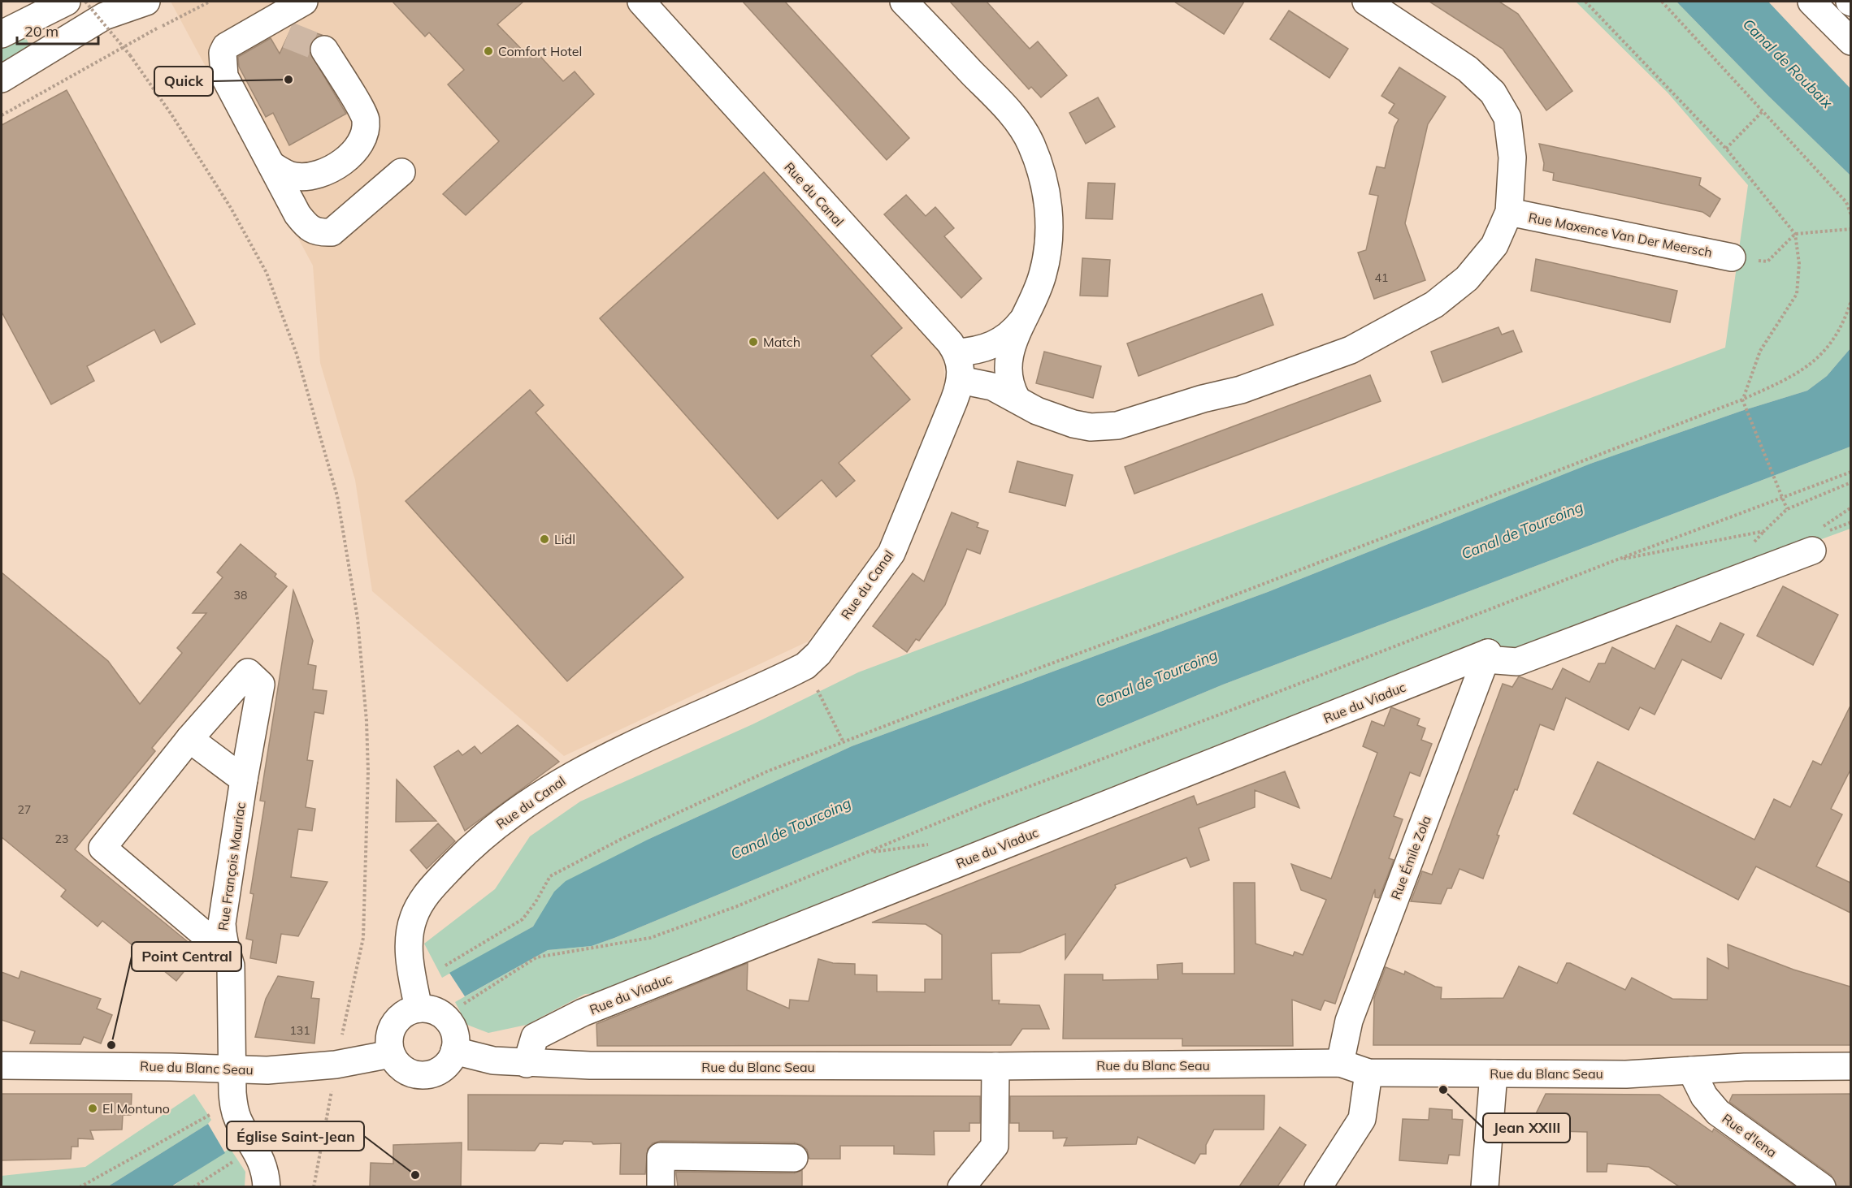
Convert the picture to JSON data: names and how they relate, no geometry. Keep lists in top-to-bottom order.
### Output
{
  "streets": {
    "main road": [
      "Rue du Canal",
      "Rue Maxence Van Der Meersch",
      "Rue du Viaduc",
      "Rue Émile Zola",
      "Rue François Mauriac",
      "Rue du Blanc Seau",
      "Rue d'Iena"
    ]
  },
  "crossings": [
    ["Rue du Canal", "Rue du Blanc Seau"],
    ["Rue du Viaduc", "Rue Émile Zola"],
    ["Rue du Viaduc", "Rue du Blanc Seau"],
    ["Rue Émile Zola", "Rue du Blanc Seau"],
    ["Rue François Mauriac", "Rue du Blanc Seau"],
    ["Rue du Blanc Seau", "Rue d'Iena"]
  ],
  "water": ["Canal de Roubaix", "Canal de Tourcoing"],
  "places": [
    "Comfort Hotel",
    "Quick",
    "Match",
    "Lidl",
    "Point Central",
    "Jean XXIII",
    "El Montuno",
    "Église Saint-Jean"
  ],
  "house_numbers": [
    "41",
    "38",
    "27",
    "23",
    "131"
  ],
  "scale_bar": "20 m"
}
